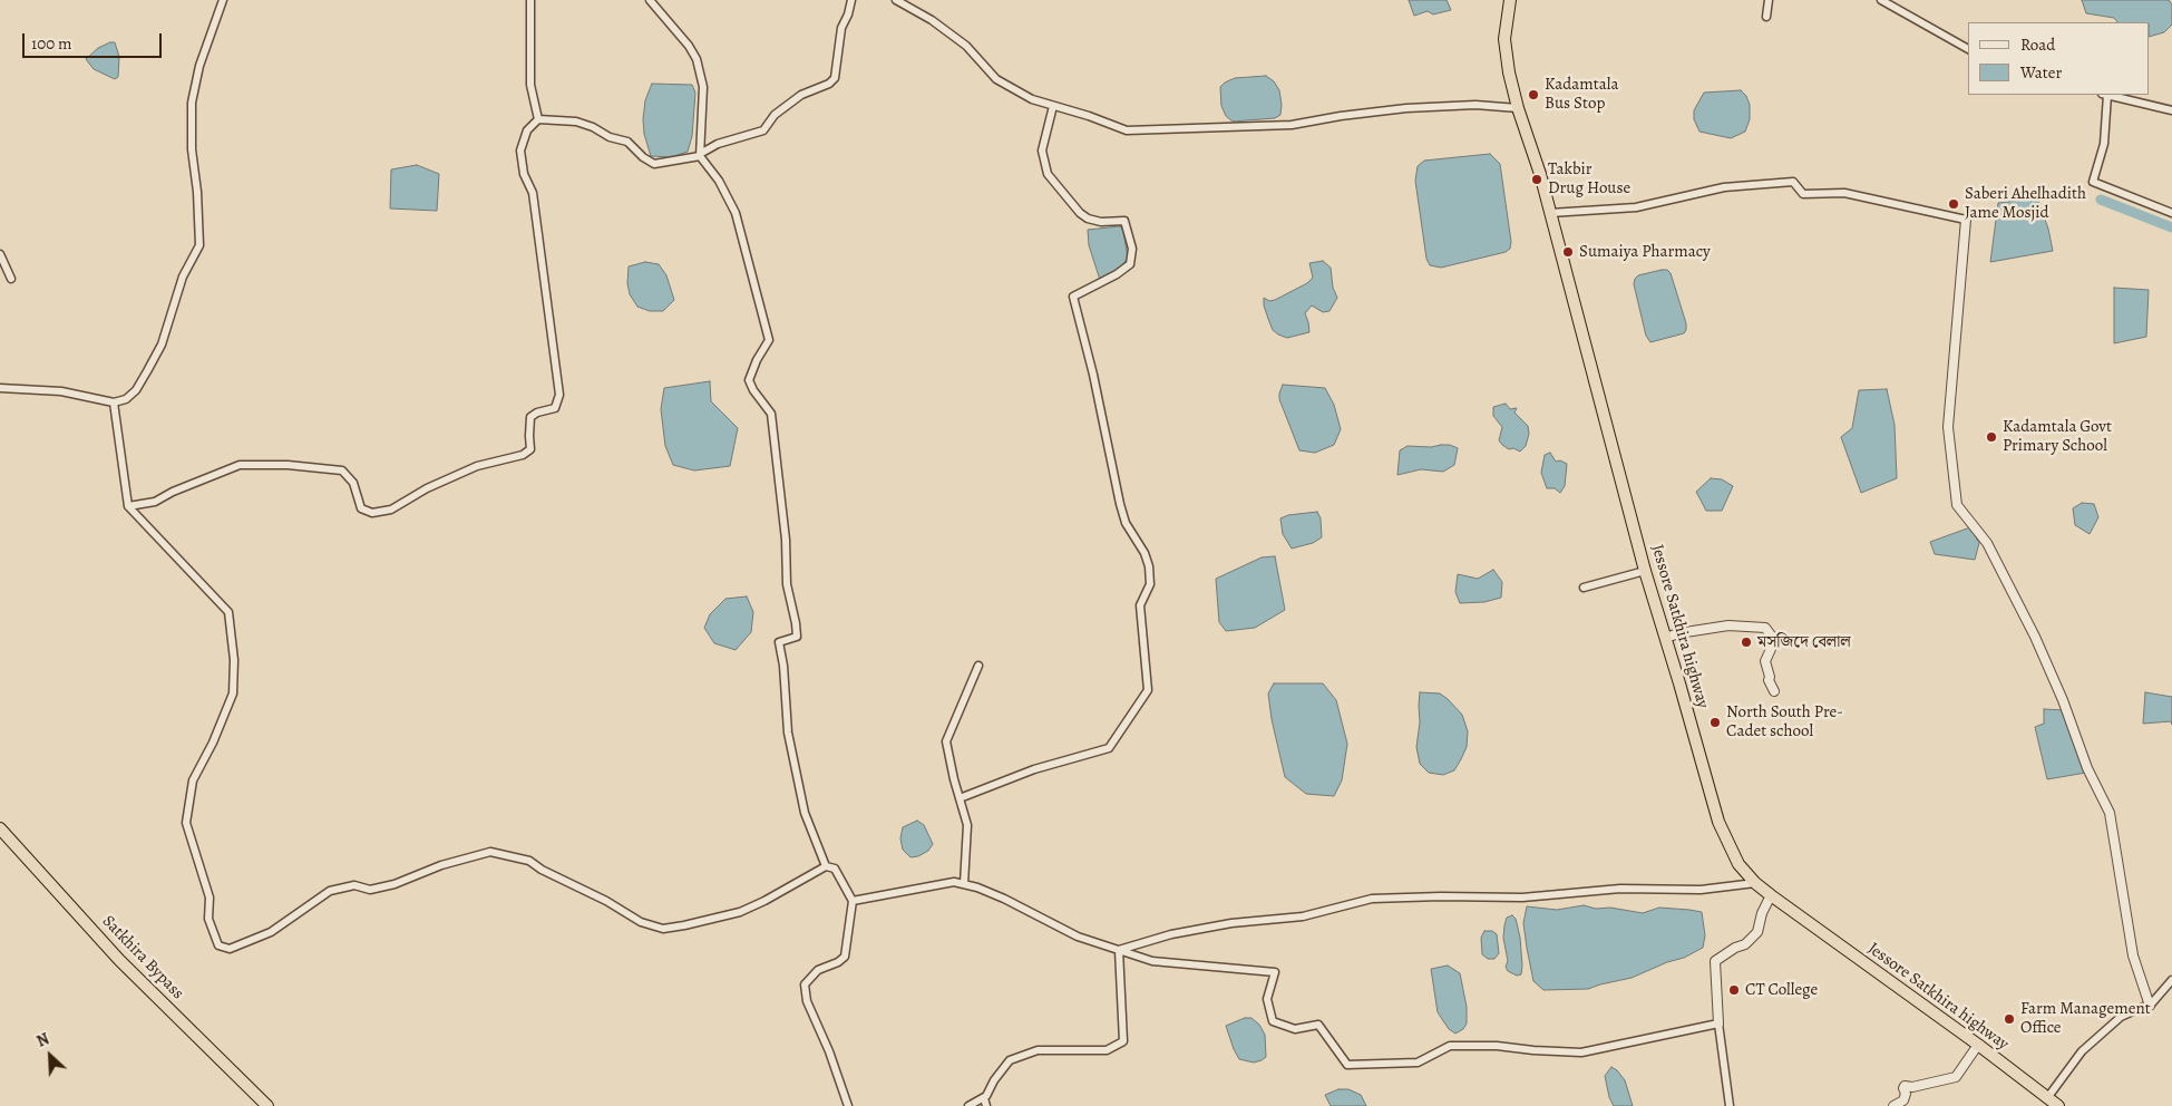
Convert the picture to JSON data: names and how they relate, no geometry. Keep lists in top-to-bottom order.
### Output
{
  "streets": {
    "highway": ["Jessore Satkhira highway", "Satkhira Bypass"]
  },
  "places": [
    "Kadamtala Bus Stop",
    "Takbir Drug House",
    "Saberi Ahelhadith Jame Mosjid",
    "Sumaiya Pharmacy",
    "Kadamtala Govt Primary School",
    "মসজিদে বেলাল",
    "North South Pre- Cadet school",
    "CT College",
    "Farm Management Office"
  ],
  "legend": ["Road", "Water"],
  "scale_bar": "100 m",
  "north": "top left"
}
